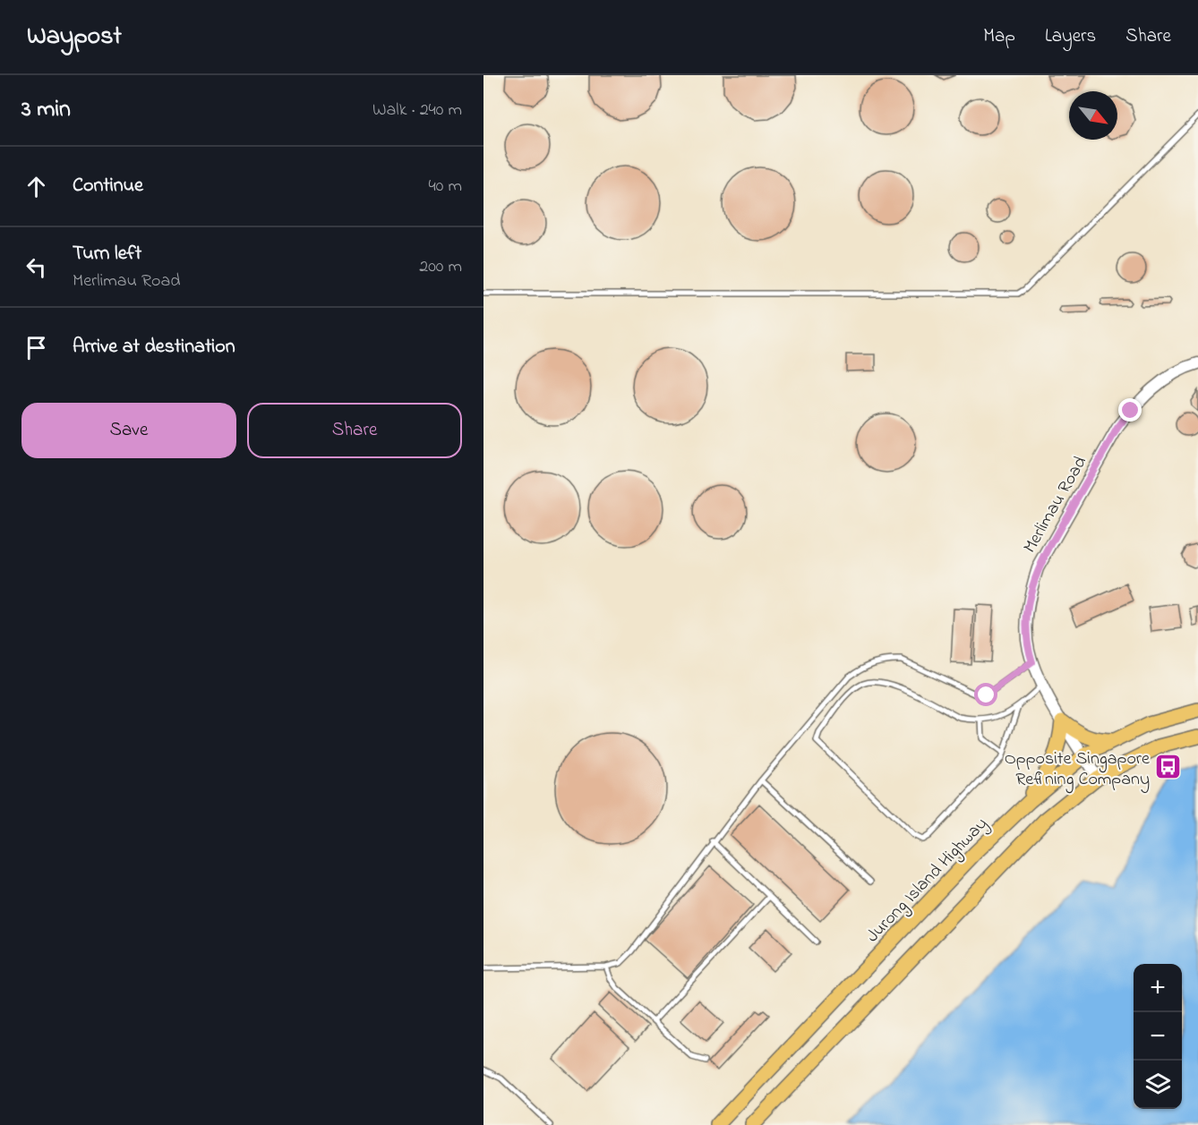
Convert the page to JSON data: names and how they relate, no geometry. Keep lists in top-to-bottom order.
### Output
{
  "streets": {
    "main road": ["Jurong Island Highway"],
    "street": ["Merlimau Road"]
  },
  "crossings": [
    ["Merlimau Road", "Jurong Island Highway"]
  ],
  "places": {
    "bus stop": ["Opposite Singapore Refining Company"]
  },
  "north": "bottom right",
  "page": {
    "header": "Waypost",
    "nav": ["Map", "Layers", "Share"],
    "heading": ["3 min", "Walk · 240 m"],
    "list": [
      ["Continue", "40 m"],
      ["Turn left", "Merlimau Road", "200 m"],
      "Arrive at destination"
    ],
    "buttons": ["Save", "Share"],
    "map_buttons": ["+", "−"]
  }
}
